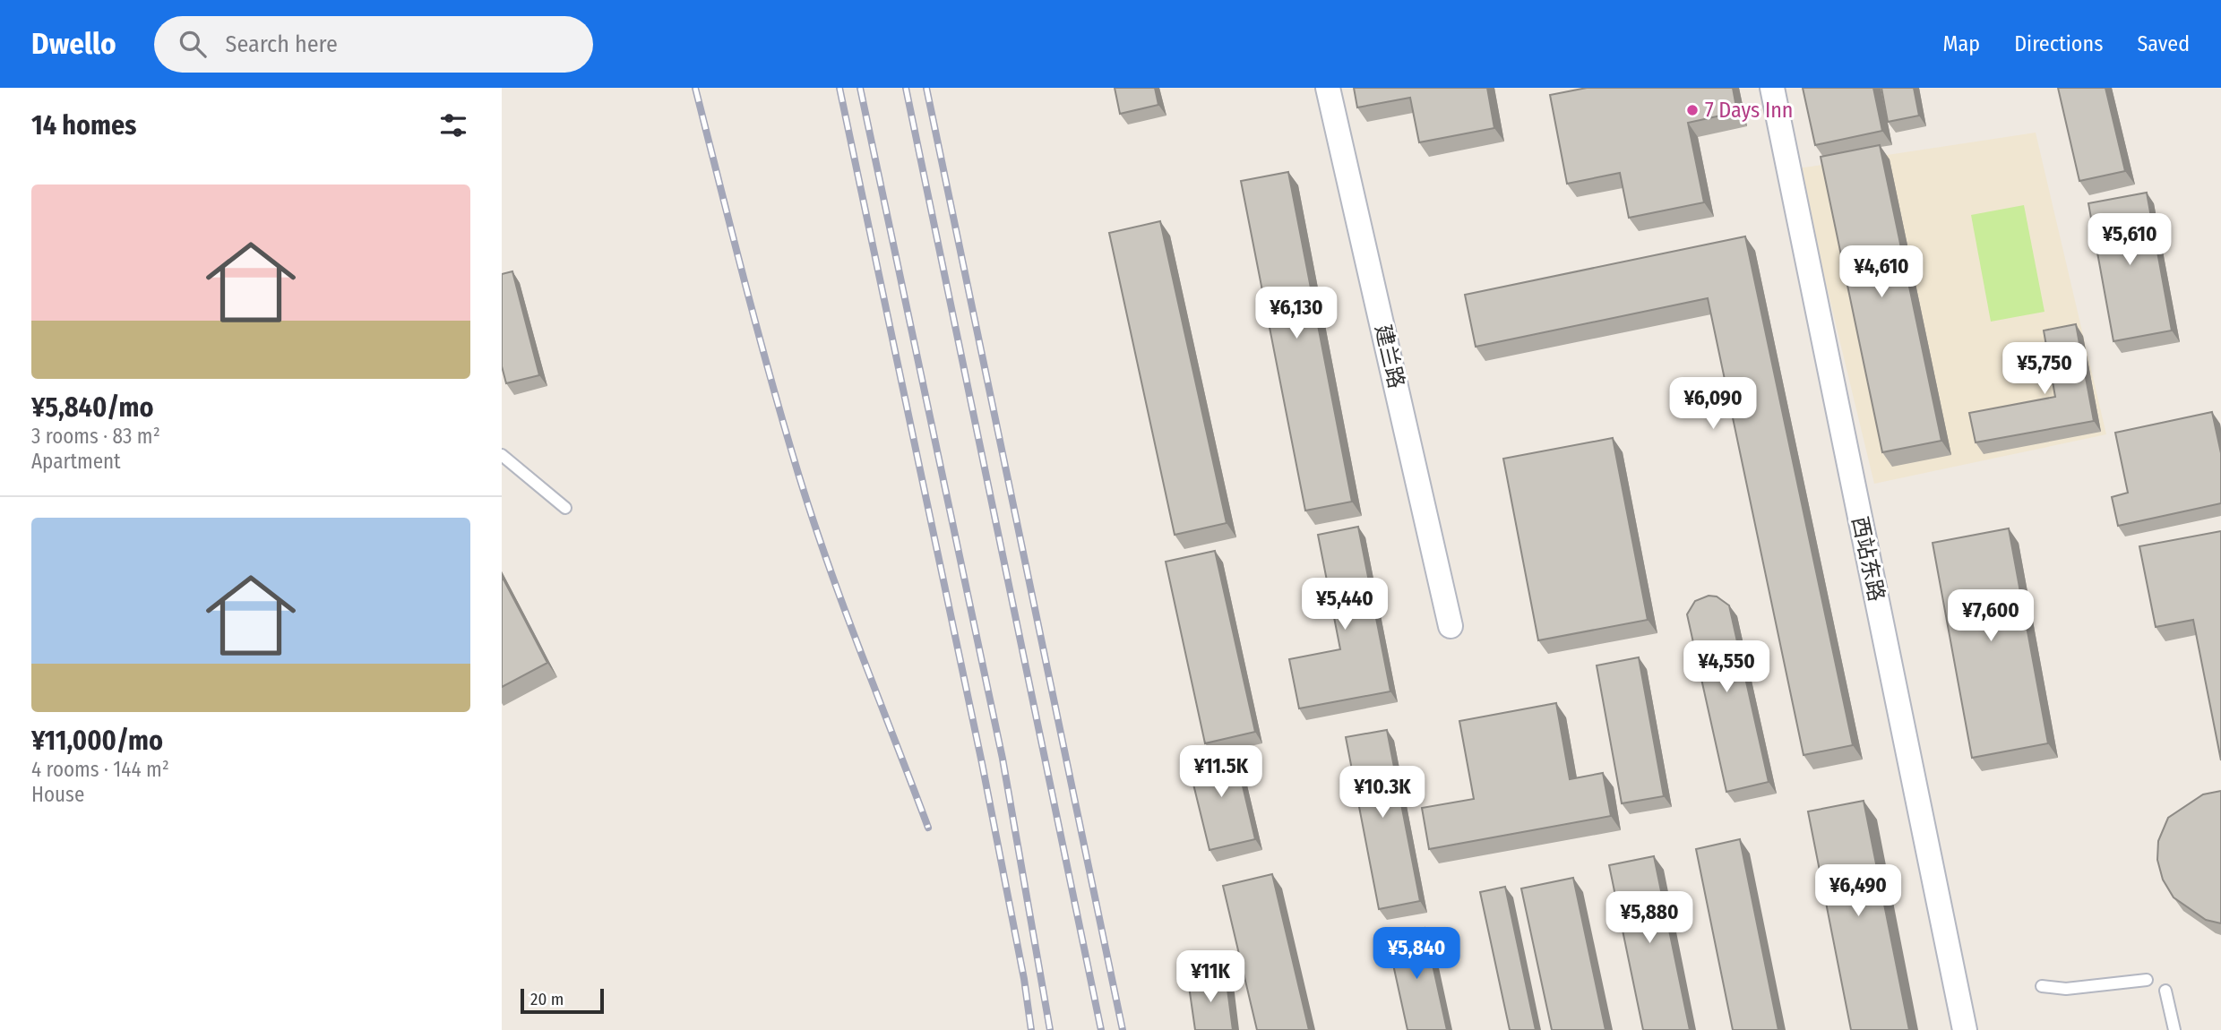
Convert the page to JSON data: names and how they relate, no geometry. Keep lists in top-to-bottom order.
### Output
{
  "streets": {
    "street": ["建兰路", "西站东路"]
  },
  "places": ["7 Days Inn"],
  "scale_bar": "20 m",
  "page": {
    "header": "Dwello",
    "search": "Search here",
    "nav": ["Map", "Directions", "Saved"],
    "heading": "14 homes",
    "list": [
      {
        "name": "¥5,840/mo",
        "note": "3 rooms · 83 m² · Apartment"
      },
      {
        "name": "¥11,000/mo",
        "note": "4 rooms · 144 m² · House"
      }
    ],
    "price": [
      "¥5,610",
      "¥4,610",
      "¥6,130",
      "¥5,750",
      "¥6,090",
      "¥5,440",
      "¥7,600",
      "¥4,550",
      "¥11.5K",
      "¥10.3K",
      "¥6,490",
      "¥5,880",
      "¥5,840",
      "¥11K"
    ],
    "scale": "20 m"
  }
}
